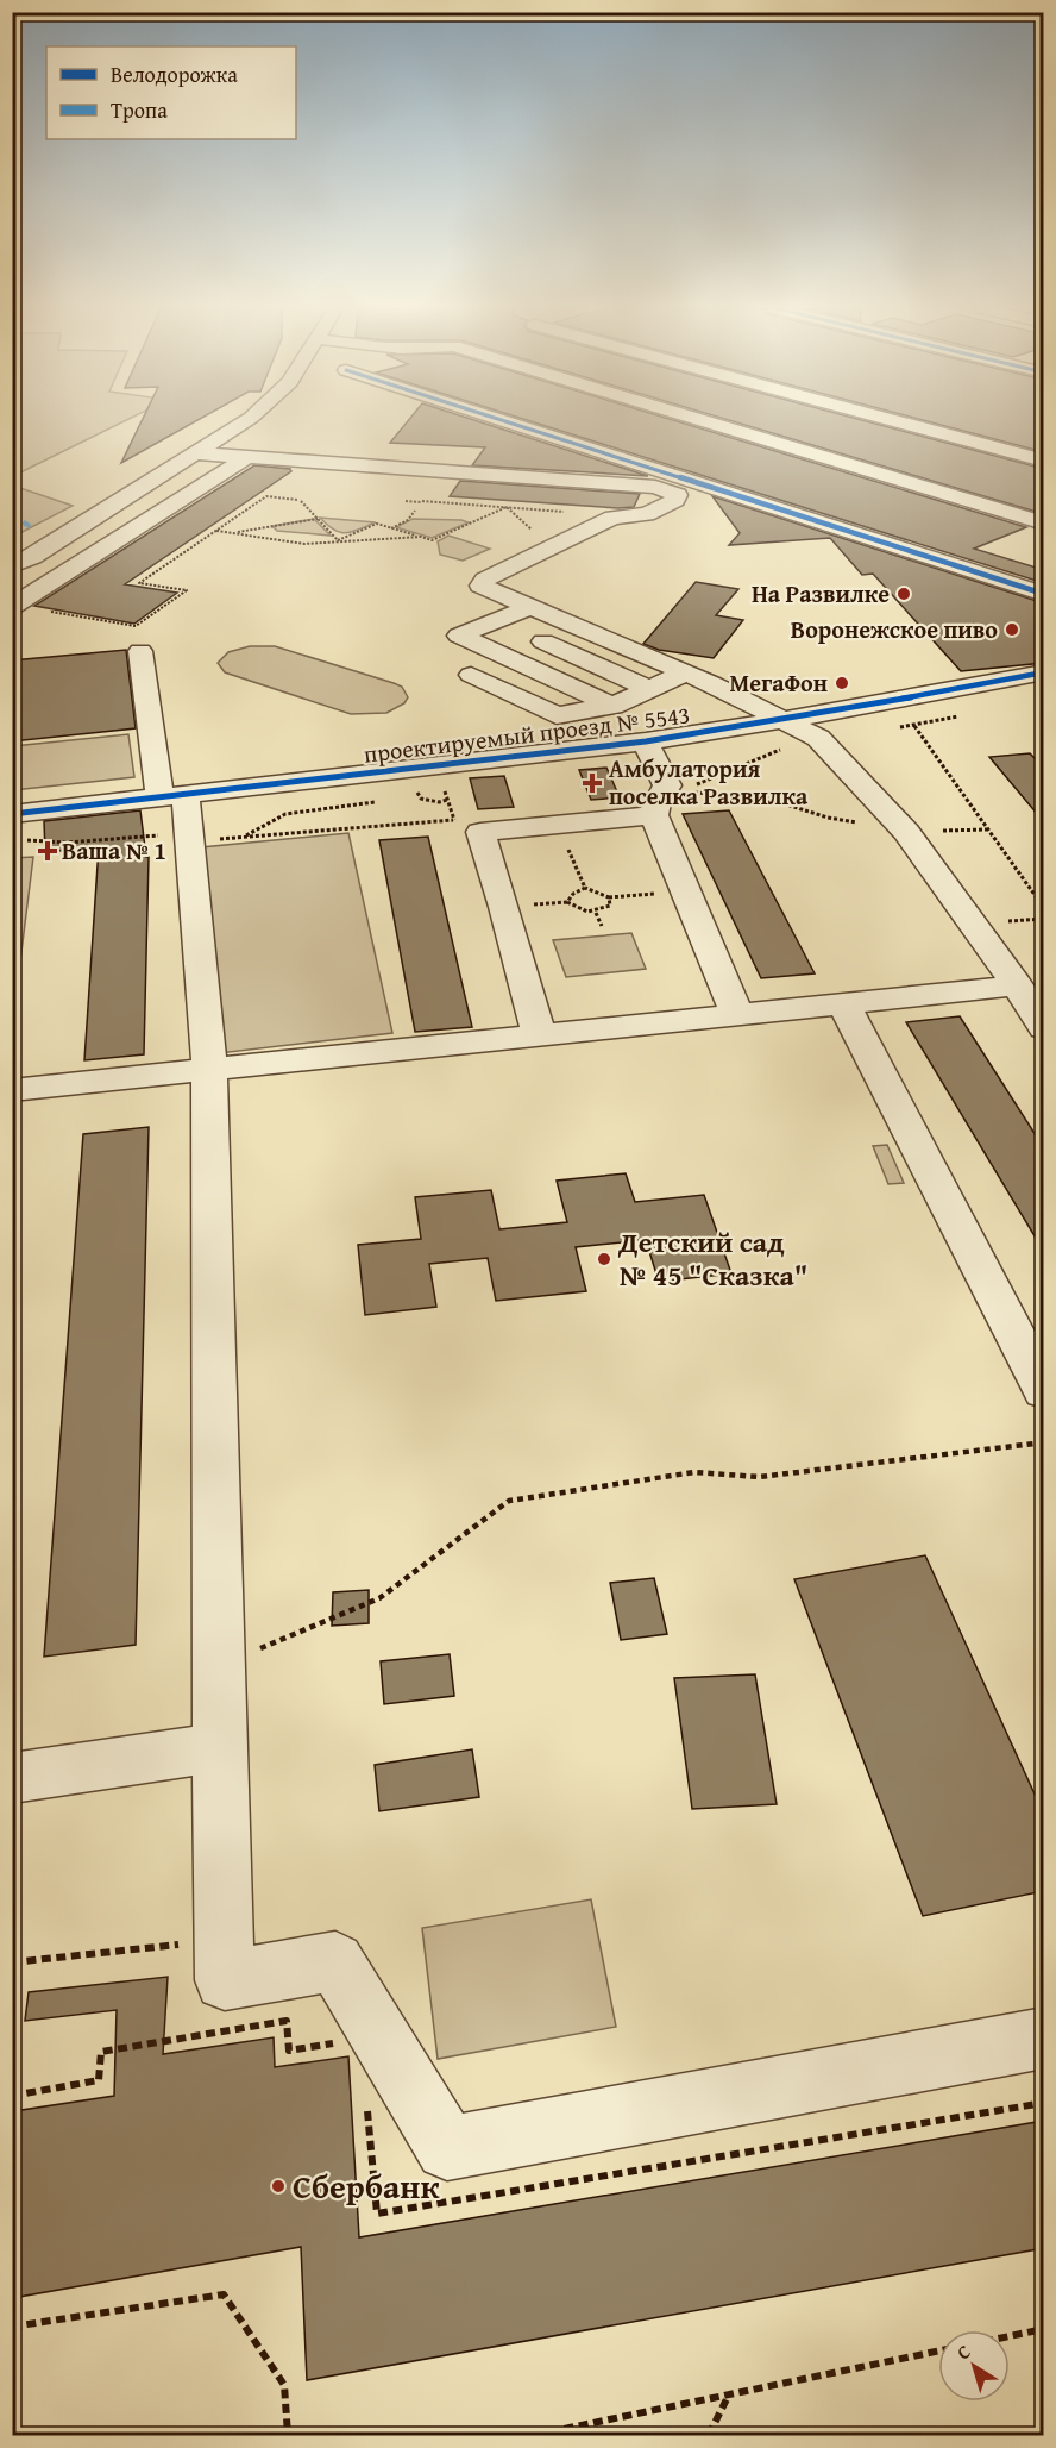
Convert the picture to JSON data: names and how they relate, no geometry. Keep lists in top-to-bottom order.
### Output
{
  "streets": {
    "street": ["проектируемый проезд № 5543"]
  },
  "places": {
    "other": [
      "На Развилке",
      "Воронежское пиво",
      "МегаФон",
      "Детский сад № 45 \"Сказка\"",
      "Сбербанк"
    ],
    "health": ["Амбулатория поселка Развилка", "Ваша № 1"]
  },
  "legend": ["Велодорожка", "Тропа"],
  "north": "top left"
}
